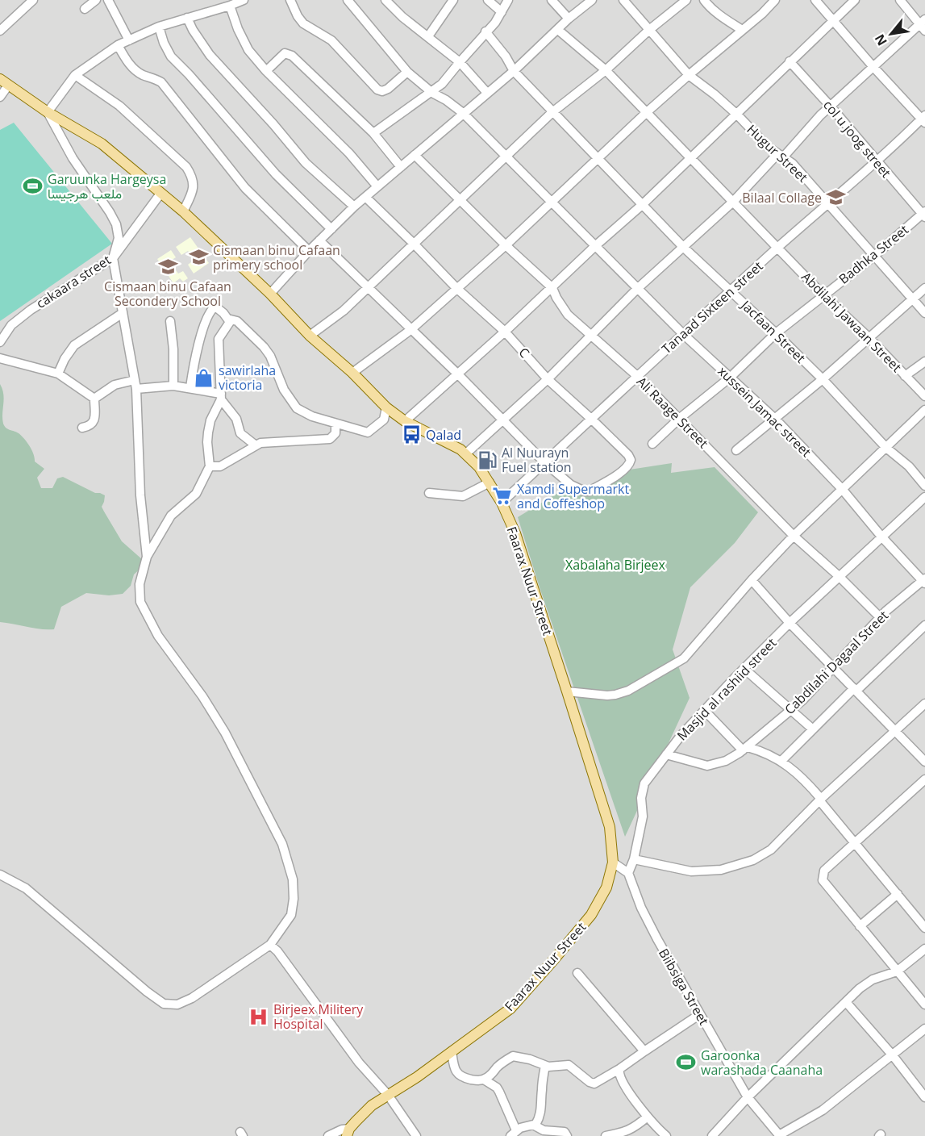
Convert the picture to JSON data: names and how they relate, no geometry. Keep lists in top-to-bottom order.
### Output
{
  "streets": {
    "main road": ["Faarax Nuur Street"],
    "street": [
      "col u joog street",
      "Hugur Street",
      "Badhka Street",
      "cakaara street",
      "Tanaad Sixteen street",
      "Abdilahi Jawaan Street",
      "Jacfaan Street",
      "C",
      "xussein Jamac street",
      "Ali Raage Street",
      "Cabdilahi Dagaal Street",
      "Masjid al rashiid street",
      "Biibsiga Street"
    ]
  },
  "crossings": [
    ["col u joog street", "Badhka Street"],
    ["col u joog street", "Tanaad Sixteen street"],
    ["Hugur Street", "Badhka Street"],
    ["Hugur Street", "Tanaad Sixteen street"],
    ["Badhka Street", "Abdilahi Jawaan Street"],
    ["Badhka Street", "Jacfaan Street"],
    ["Badhka Street", "xussein Jamac street"],
    ["Badhka Street", "Ali Raage Street"],
    ["cakaara street", "Faarax Nuur Street"],
    ["Tanaad Sixteen street", "Abdilahi Jawaan Street"],
    ["Tanaad Sixteen street", "Jacfaan Street"],
    ["Tanaad Sixteen street", "C"],
    ["Tanaad Sixteen street", "xussein Jamac street"],
    ["Tanaad Sixteen street", "Ali Raage Street"],
    ["Tanaad Sixteen street", "Faarax Nuur Street"],
    ["xussein Jamac street", "Cabdilahi Dagaal Street"],
    ["xussein Jamac street", "Masjid al rashiid street"],
    ["Ali Raage Street", "Cabdilahi Dagaal Street"],
    ["Ali Raage Street", "Masjid al rashiid street"],
    ["Cabdilahi Dagaal Street", "Masjid al rashiid street"],
    ["Masjid al rashiid street", "Biibsiga Street"]
  ],
  "parks": ["Xabalaha Birjeex"],
  "places": {
    "sports": ["Garuunka Hargeysa ملعب هرجيسا", "Garoonka warashada Caanaha"],
    "school or university": ["Bilaal Collage", "Cismaan binu Cafaan primery school", "Cismaan binu Cafaan Secondery School"],
    "shop": ["sawirlaha victoria"],
    "bus stop": ["Qalad"],
    "fuel station": ["Al Nuurayn Fuel station"],
    "supermarket": ["Xamdi Supermarkt and Coffeshop"],
    "hospital": ["Birjeex Militery Hospital"]
  },
  "north": "bottom left"
}
